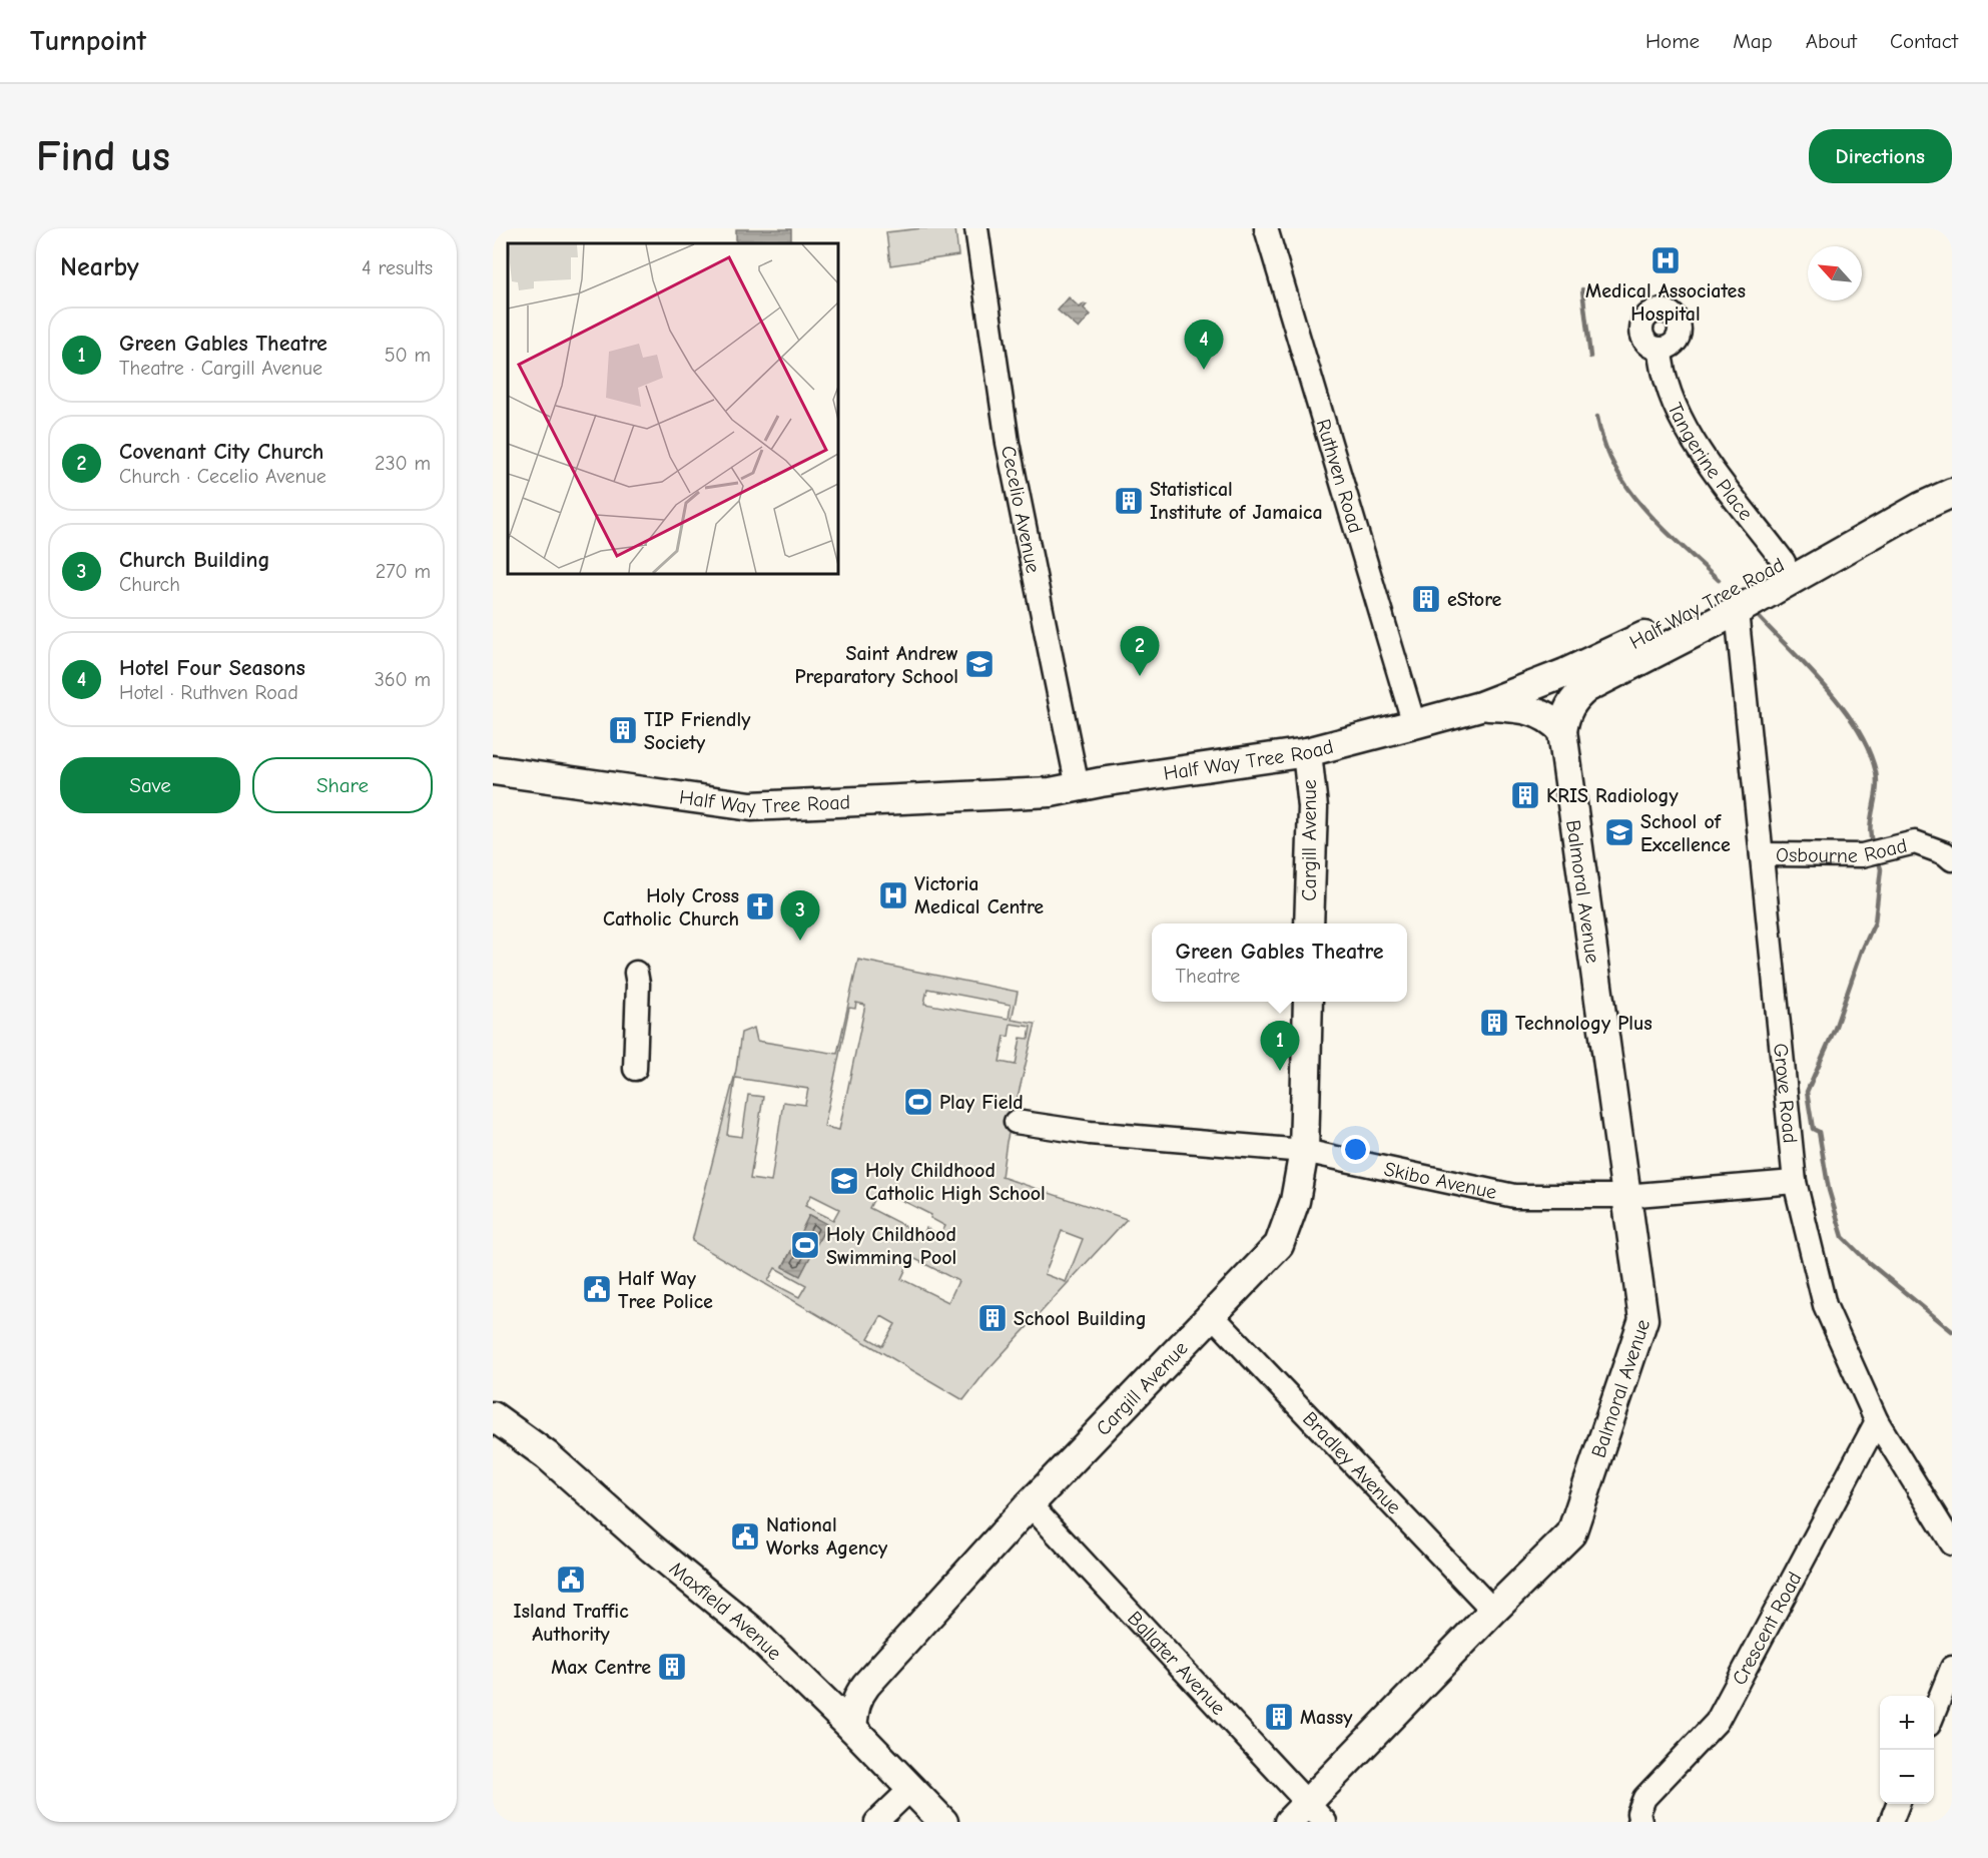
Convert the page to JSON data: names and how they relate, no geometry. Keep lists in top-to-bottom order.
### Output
{
  "streets": {
    "main road": [
      "Half Way Tree Road",
      "Cargill Avenue",
      "Balmoral Avenue",
      "Maxfield Avenue"
    ],
    "street": [
      "Tangerine Place",
      "Ruthven Road",
      "Cecelio Avenue",
      "Osbourne Road",
      "Grove Road",
      "Skibo Avenue",
      "Bradley Avenue",
      "Crescent Road",
      "Ballater Avenue"
    ]
  },
  "crossings": [
    ["Tangerine Place", "Half Way Tree Road"],
    ["Ruthven Road", "Half Way Tree Road"],
    ["Cecelio Avenue", "Half Way Tree Road"],
    ["Half Way Tree Road", "Cargill Avenue"],
    ["Half Way Tree Road", "Balmoral Avenue"],
    ["Half Way Tree Road", "Grove Road"],
    ["Cargill Avenue", "Skibo Avenue"],
    ["Cargill Avenue", "Bradley Avenue"],
    ["Cargill Avenue", "Maxfield Avenue"],
    ["Cargill Avenue", "Ballater Avenue"],
    ["Osbourne Road", "Grove Road"],
    ["Balmoral Avenue", "Skibo Avenue"],
    ["Balmoral Avenue", "Bradley Avenue"],
    ["Balmoral Avenue", "Ballater Avenue"],
    ["Grove Road", "Skibo Avenue"],
    ["Grove Road", "Crescent Road"]
  ],
  "places": {
    "hospital": ["Medical Associates Hospital", "Victoria Medical Centre"],
    "building": [
      "Statistical Institute of Jamaica",
      "eStore",
      "TIP Friendly Society",
      "KRIS Radiology",
      "Technology Plus",
      "School Building",
      "Max Centre",
      "Massy"
    ],
    "school or university": ["Saint Andrew Preparatory School", "School of Excellence", "Holy Childhood Catholic High School"],
    "church": ["Holy Cross Catholic Church"],
    "sports": ["Play Field", "Holy Childhood Swimming Pool"],
    "public building": ["Half Way Tree Police", "National Works Agency", "Island Traffic Authority"]
  },
  "north": "top left",
  "page": {
    "header": "Turnpoint",
    "nav": [
      "Home",
      "Map",
      "About",
      "Contact"
    ],
    "buttons": [
      "Directions",
      ["Save", "Share"]
    ],
    "title": "Find us",
    "heading": ["Nearby", "4 results"],
    "list": [
      {
        "mark": "1",
        "name": "Green Gables Theatre",
        "note": "Theatre · Cargill Avenue",
        "value": "50 m"
      },
      {
        "mark": "2",
        "name": "Covenant City Church",
        "note": "Church · Cecelio Avenue",
        "value": "230 m"
      },
      {
        "mark": "3",
        "name": "Church Building",
        "note": "Church",
        "value": "270 m"
      },
      {
        "mark": "4",
        "name": "Hotel Four Seasons",
        "note": "Hotel · Ruthven Road",
        "value": "360 m"
      }
    ],
    "pins": [
      "4",
      "2",
      "3",
      "1"
    ],
    "popup": ["Green Gables Theatre", "Theatre"],
    "map_buttons": ["+", "−"]
  }
}
